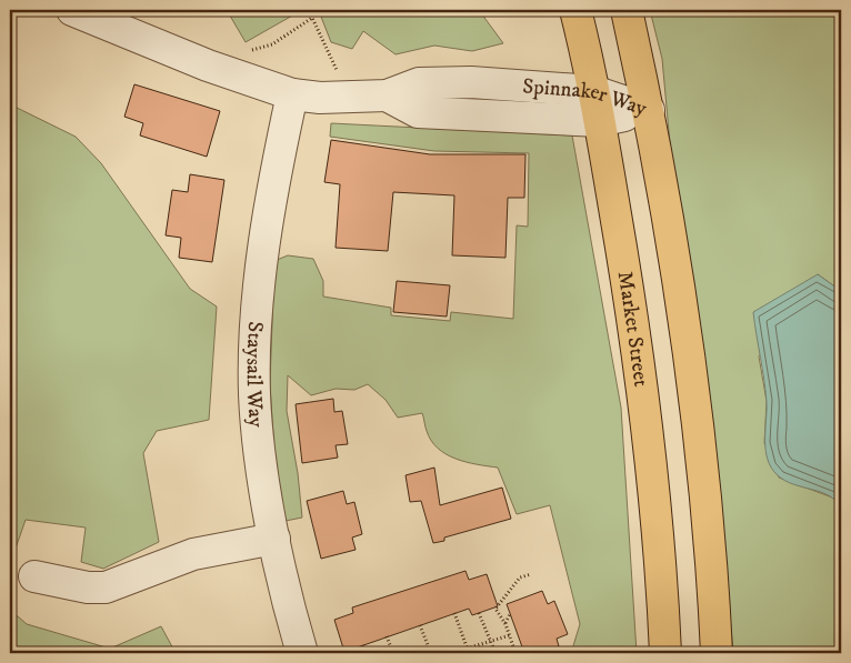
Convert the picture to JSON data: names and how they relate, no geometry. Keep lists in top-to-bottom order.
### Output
{
  "streets": {
    "main road": ["Market Street"],
    "street": ["Spinnaker Way", "Staysail Way"]
  },
  "crossings": [
    ["Spinnaker Way", "Market Street"],
    ["Spinnaker Way", "Staysail Way"]
  ]
}
